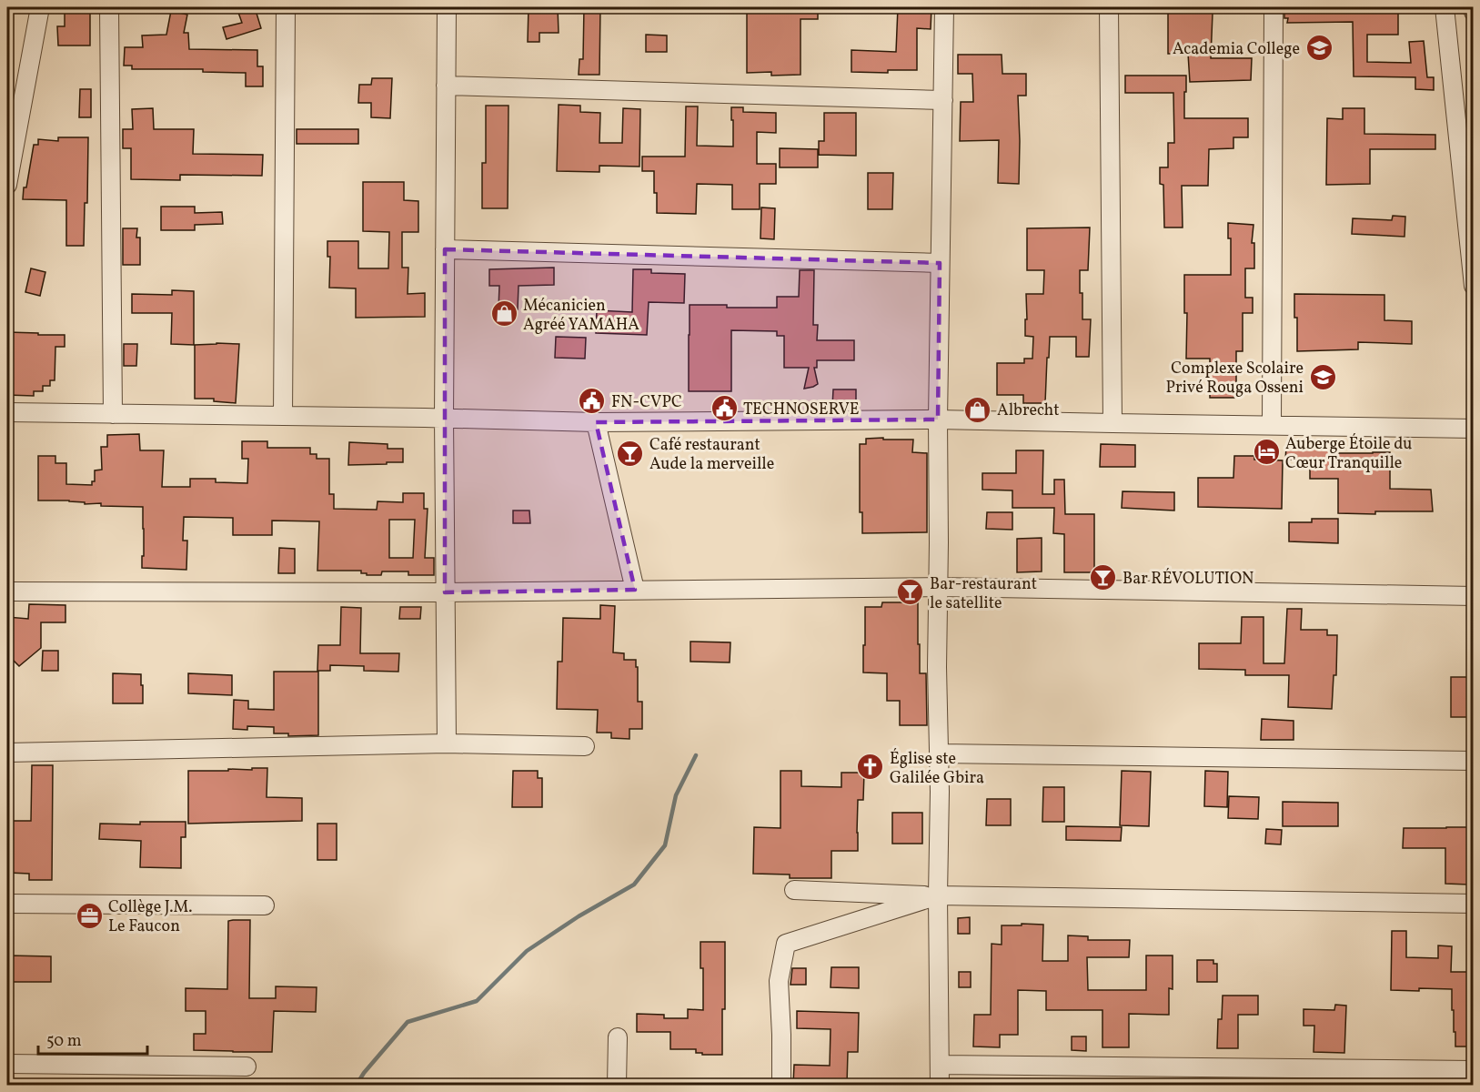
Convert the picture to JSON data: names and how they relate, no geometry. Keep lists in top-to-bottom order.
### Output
{
  "places": {
    "school or university": ["Academia College", "Complexe Scolaire Privé Rouga Osseni"],
    "shop": ["Mécanicien Agréé YAMAHA", "Albrecht"],
    "public building": ["FN-CVPC", "TECHNOSERVE"],
    "hotel": ["Auberge Étoile du Cœur Tranquille"],
    "bar": ["Café restaurant Aude la merveille", "Bar RÉVOLUTION", "Bar-restaurant le satellite"],
    "church": ["Église ste Galilée Gbira"],
    "office": ["Collège J.M. Le Faucon"]
  },
  "scale_bar": "50 m"
}
